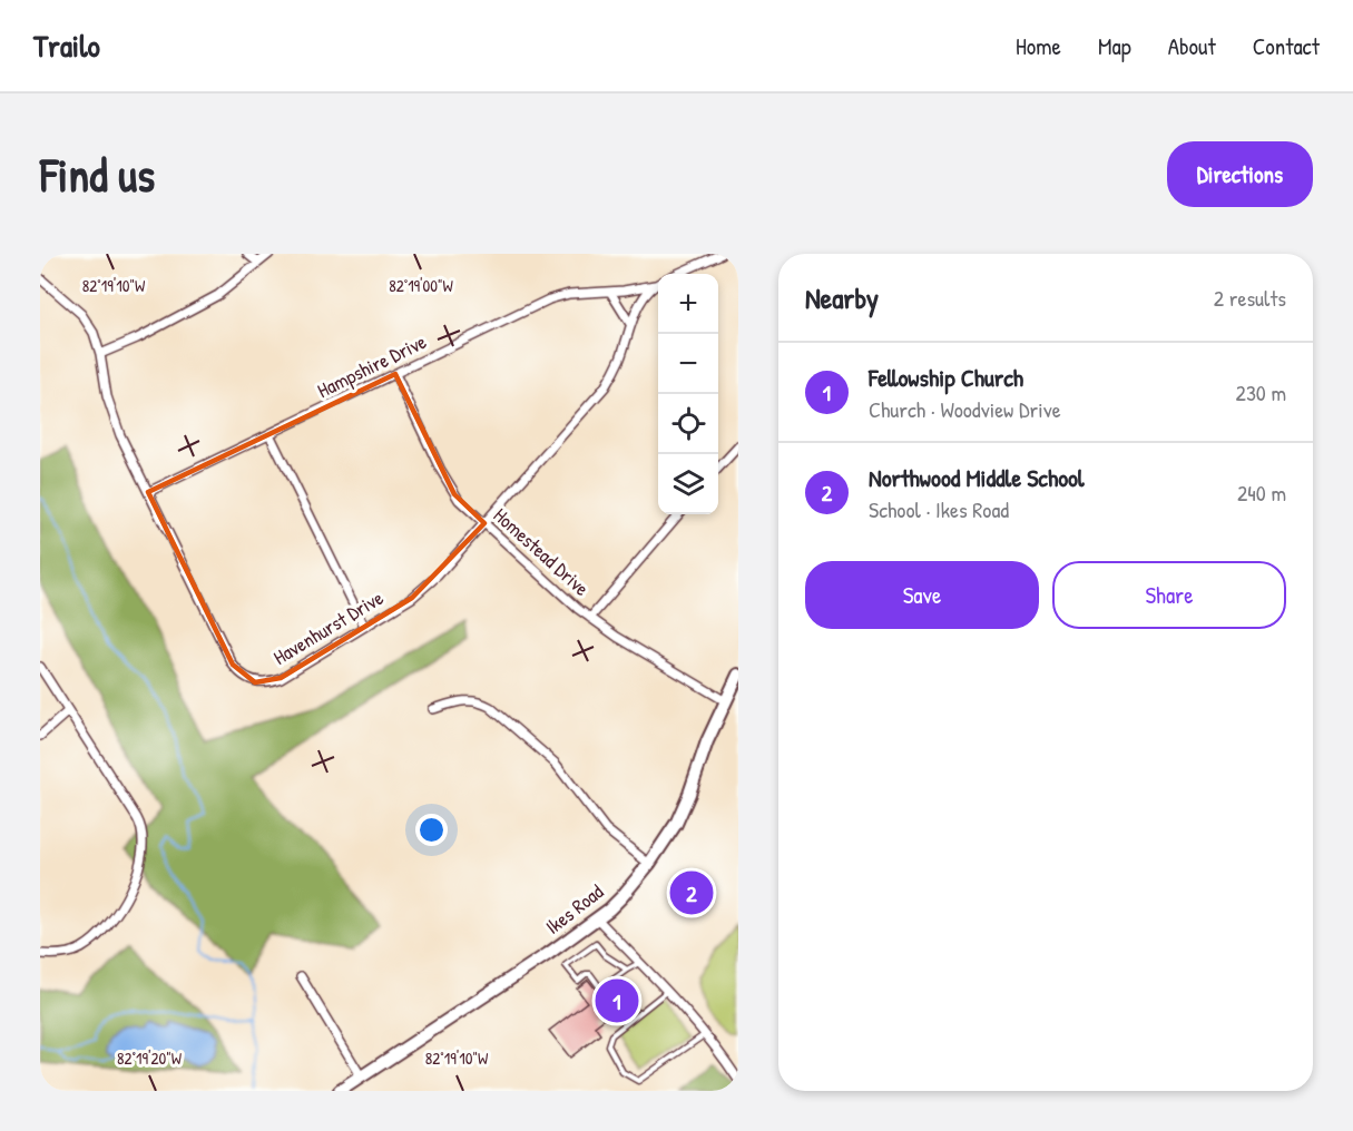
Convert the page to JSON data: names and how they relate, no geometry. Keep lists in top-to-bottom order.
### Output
{
  "streets": {
    "street": [
      "Hampshire Drive",
      "Homestead Drive",
      "Havenhurst Drive",
      "Ikes Road"
    ]
  },
  "crossings": [
    ["Hampshire Drive", "Homestead Drive"],
    ["Hampshire Drive", "Havenhurst Drive"],
    ["Homestead Drive", "Havenhurst Drive"],
    ["Homestead Drive", "Ikes Road"]
  ],
  "page": {
    "header": "Trailo",
    "nav": [
      "Home",
      "Map",
      "About",
      "Contact"
    ],
    "buttons": [
      "Directions",
      ["Save", "Share"]
    ],
    "title": "Find us",
    "heading": ["Nearby", "2 results"],
    "map_buttons": ["+", "−"],
    "list": [
      {
        "mark": "1",
        "name": "Fellowship Church",
        "note": "Church · Woodview Drive",
        "value": "230 m"
      },
      {
        "mark": "2",
        "name": "Northwood Middle School",
        "note": "School · Ikes Road",
        "value": "240 m"
      }
    ],
    "pins": ["2", "1"]
  },
  "coordinates": ["82°19'10\"W", "82°19'00\"W", "82°19'20\"W"]
}
